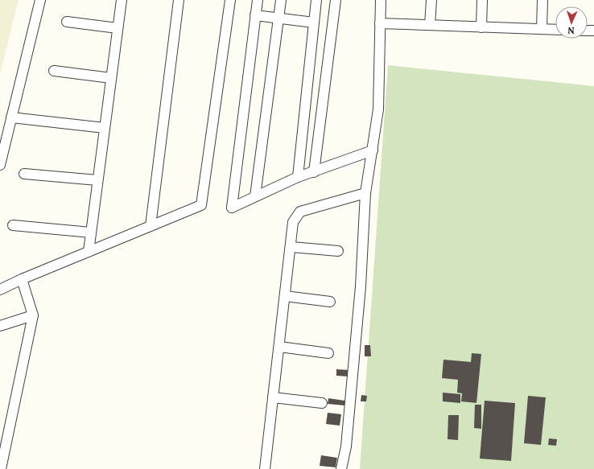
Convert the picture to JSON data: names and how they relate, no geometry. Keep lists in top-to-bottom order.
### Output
{
  "north": "bottom"
}
